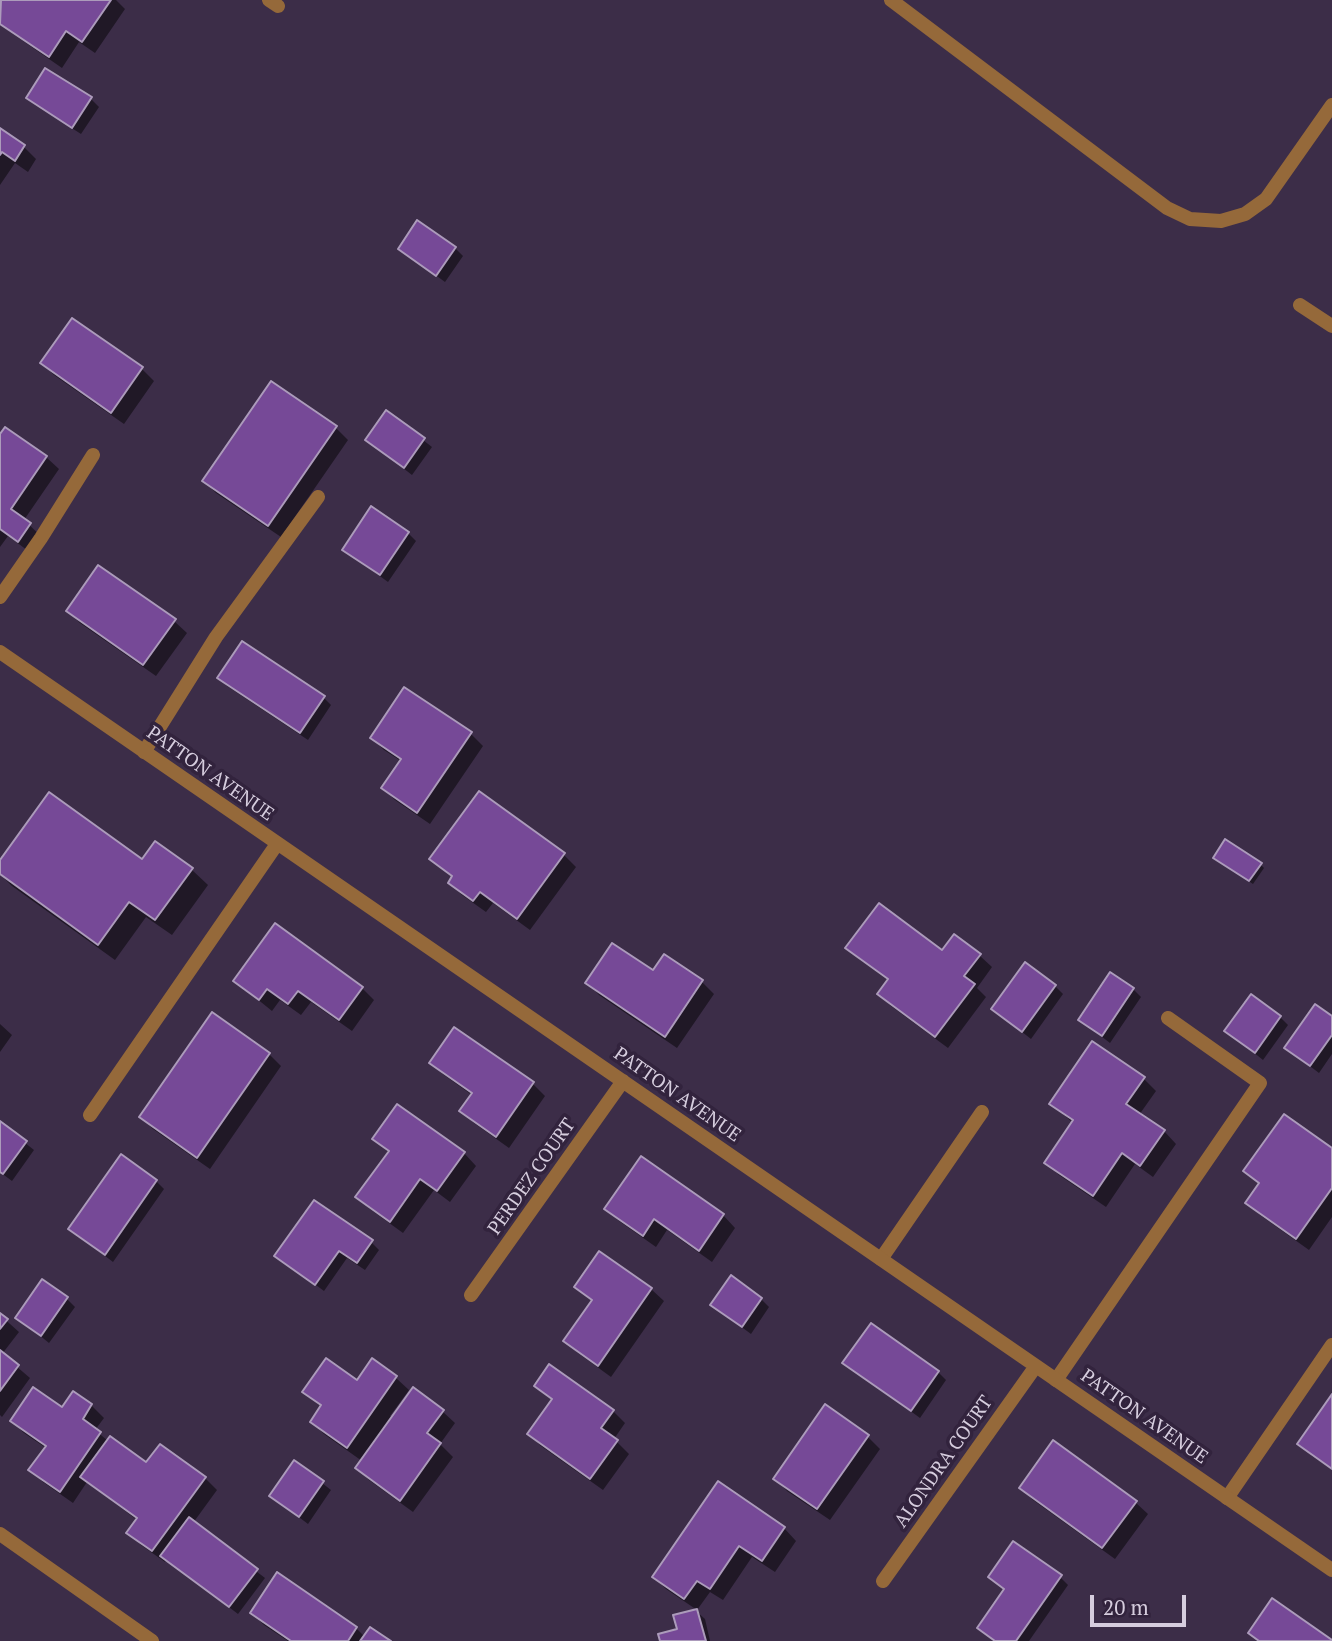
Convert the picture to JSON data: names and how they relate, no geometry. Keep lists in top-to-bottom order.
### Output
{
  "streets": {
    "street": ["PATTON AVENUE", "PERDEZ COURT", "ALONDRA COURT"]
  },
  "crossings": [
    ["PATTON AVENUE", "PERDEZ COURT"],
    ["PATTON AVENUE", "ALONDRA COURT"]
  ],
  "scale_bar": "20 m"
}
